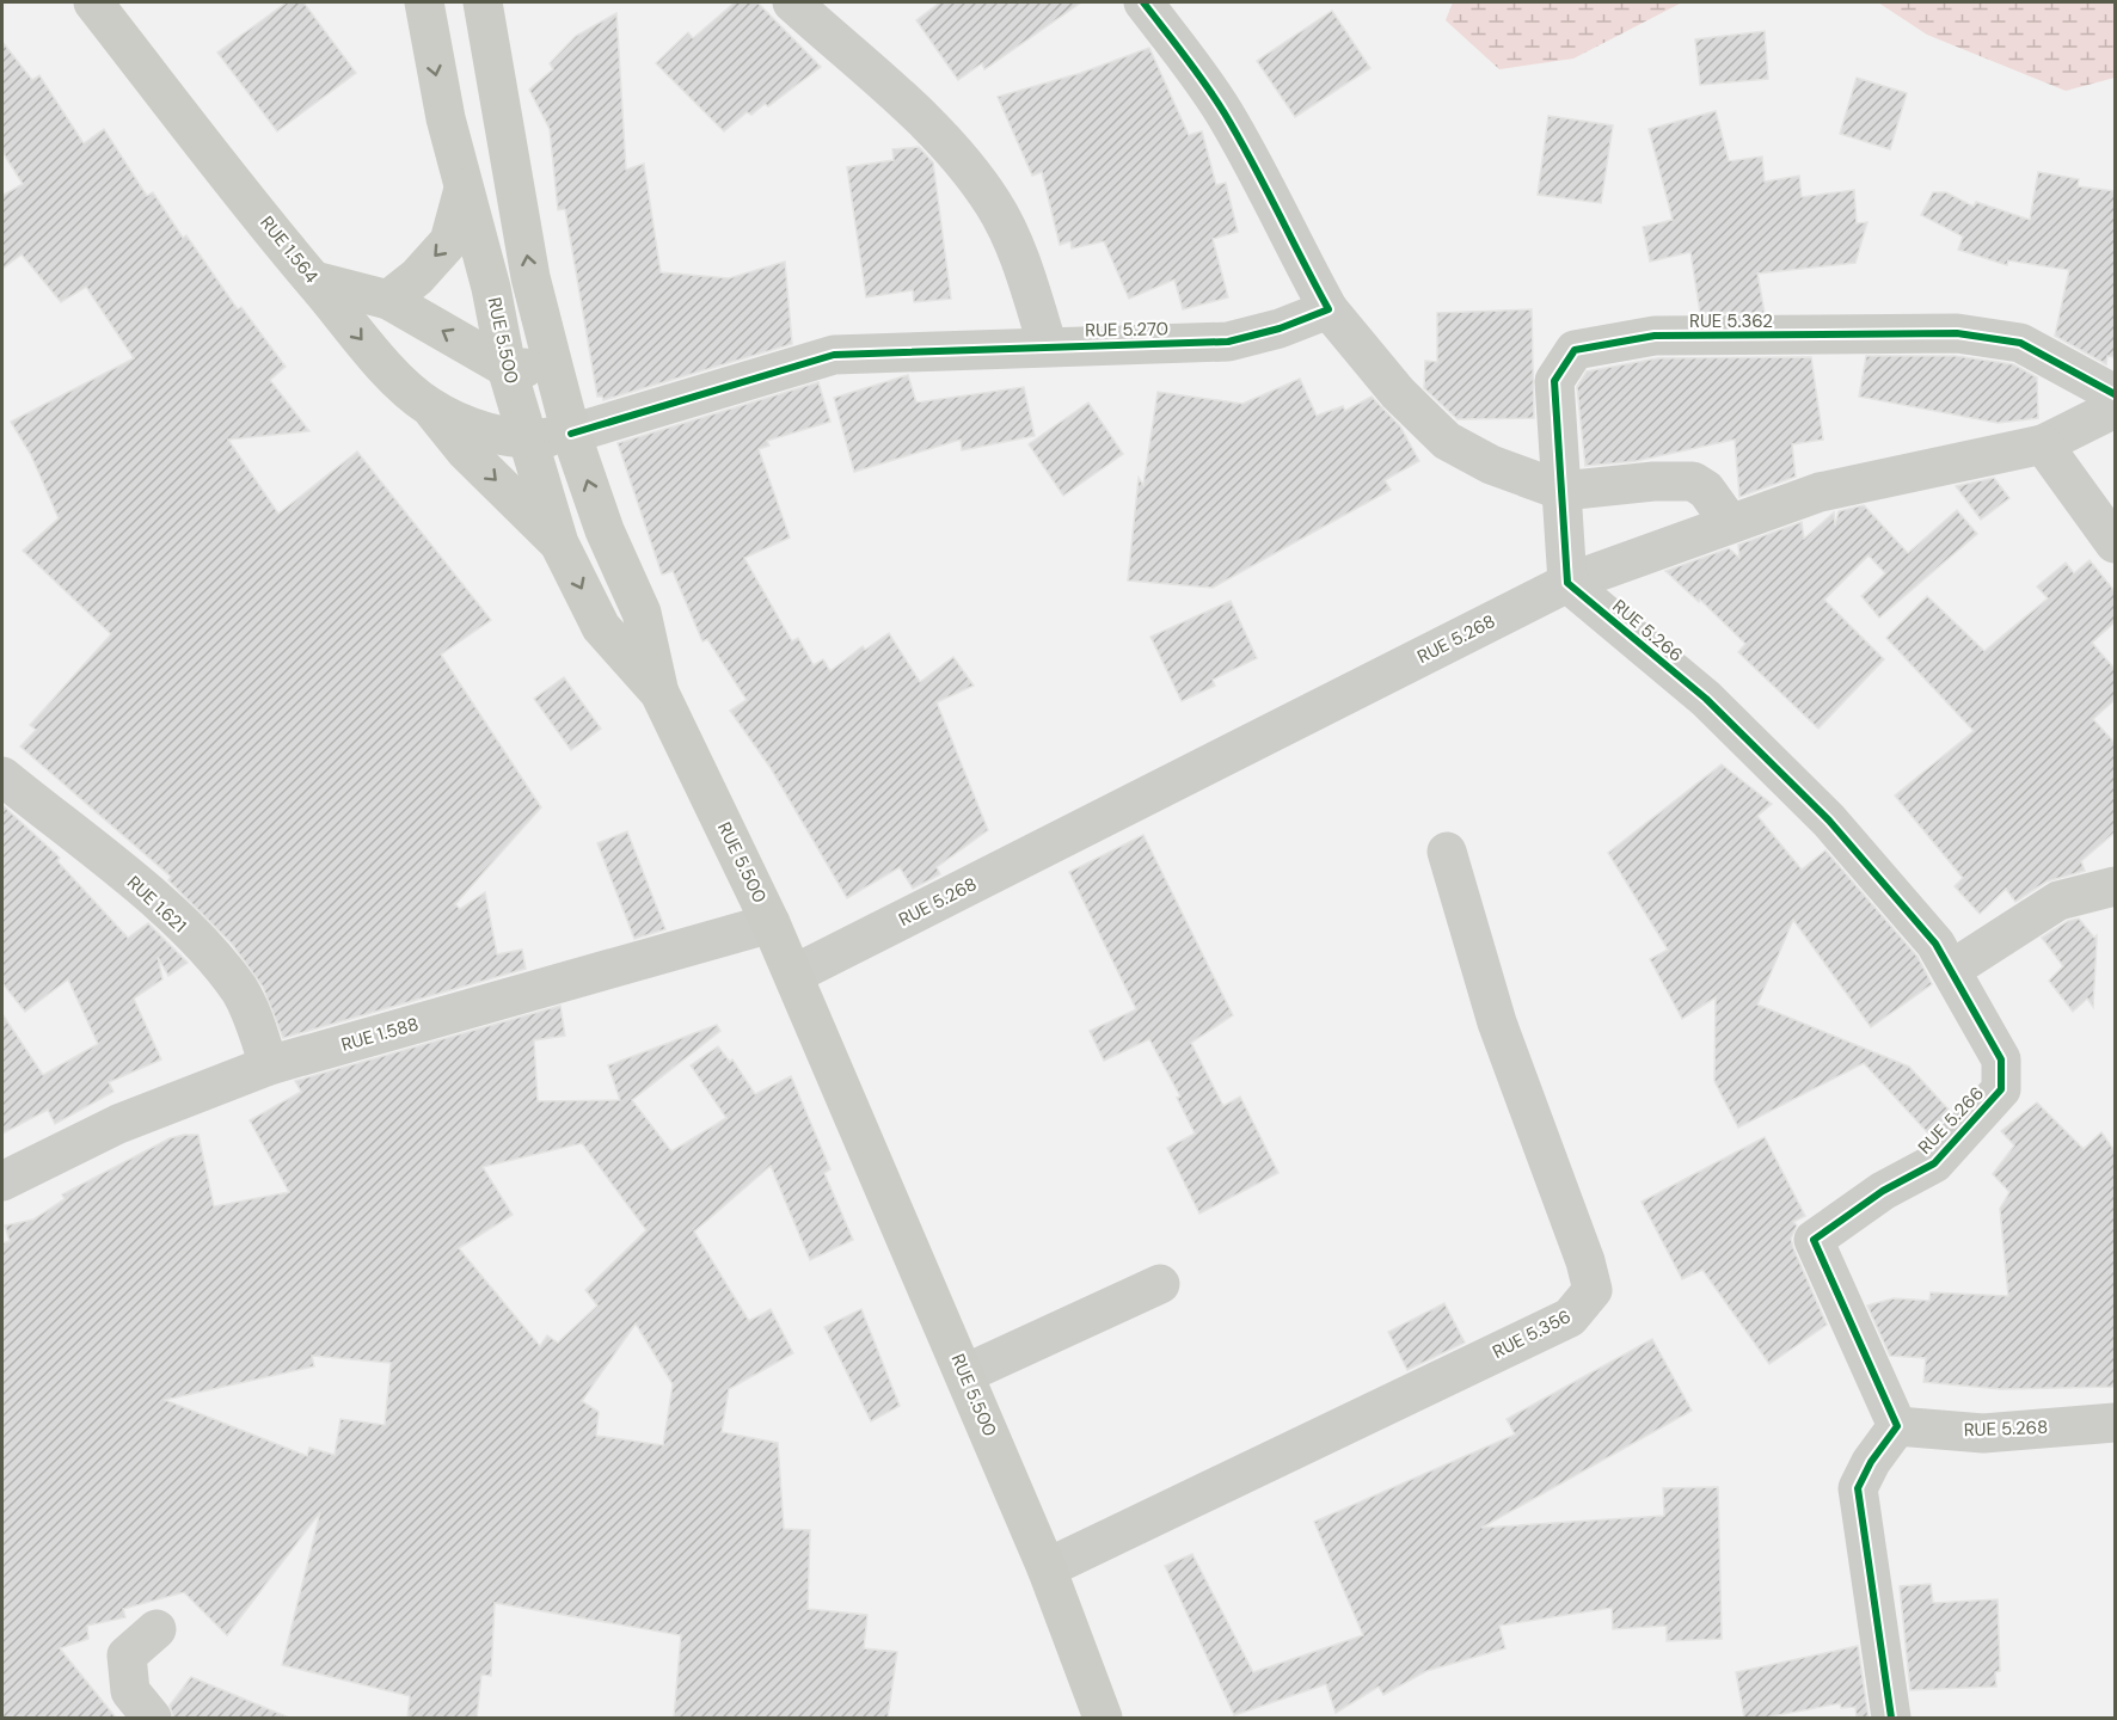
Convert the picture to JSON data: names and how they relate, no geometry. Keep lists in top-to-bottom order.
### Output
{
  "streets": {
    "main road": ["RUE 1.564", "RUE 5.500"],
    "street": [
      "RUE 5.362",
      "RUE 5.270",
      "RUE 5.266",
      "RUE 5.268",
      "RUE 1.621",
      "RUE 1.588",
      "RUE 5.356"
    ]
  },
  "crossings": [
    ["RUE 1.564", "RUE 5.500"],
    ["RUE 5.362", "RUE 5.266"],
    ["RUE 5.362", "RUE 5.268"],
    ["RUE 5.500", "RUE 5.268"],
    ["RUE 5.500", "RUE 1.588"],
    ["RUE 5.500", "RUE 5.356"],
    ["RUE 5.266", "RUE 5.268"],
    ["RUE 1.621", "RUE 1.588"]
  ]
}
